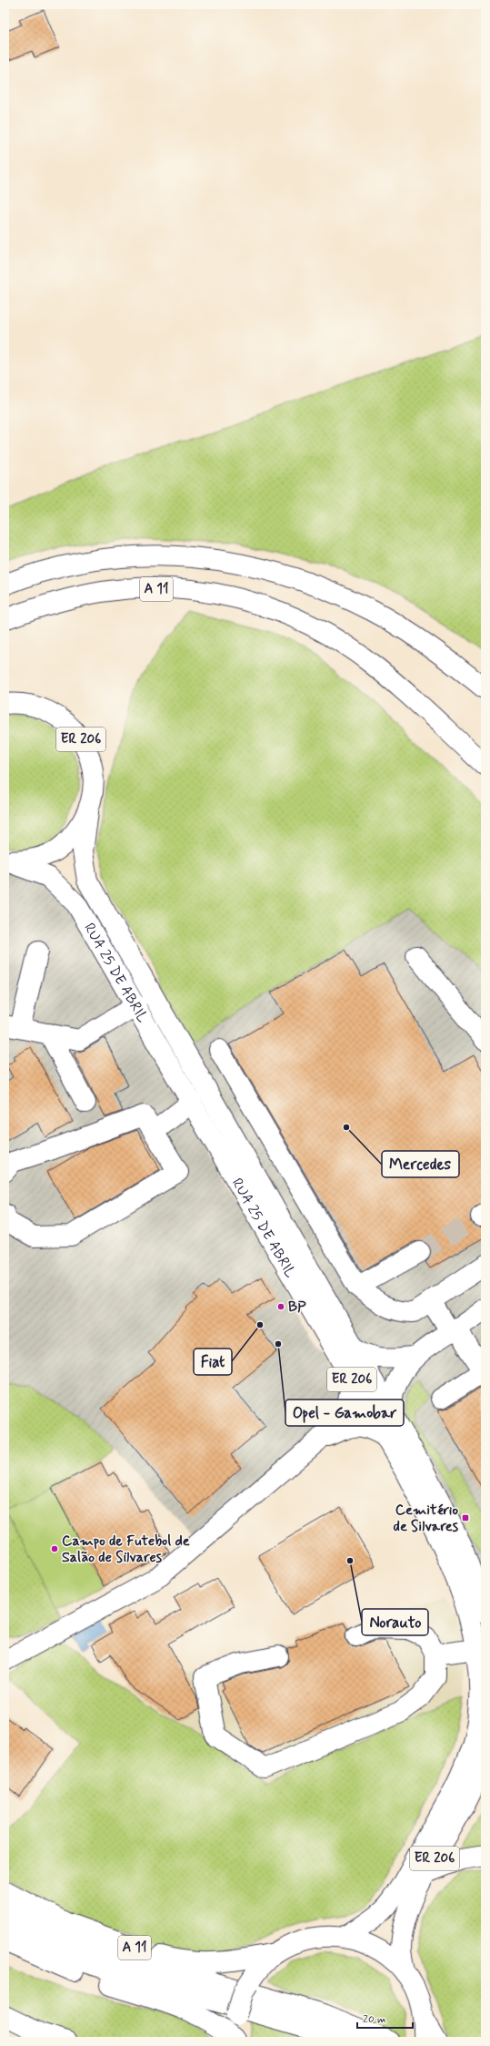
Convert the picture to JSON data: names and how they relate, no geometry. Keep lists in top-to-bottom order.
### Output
{
  "streets": {
    "main road": ["A 11", "ER 206", "RUA 25 DE ABRIL"]
  },
  "crossings": [
    ["ER 206", "RUA 25 DE ABRIL"]
  ],
  "places": {
    "other": [
      "Mercedes",
      "BP",
      "Fiat",
      "Opel - Gamobar",
      "Campo de Futebol de Salão de Silvares",
      "Norauto"
    ],
    "transit": ["Cemitério de Silvares"]
  },
  "scale_bar": "20 m"
}
